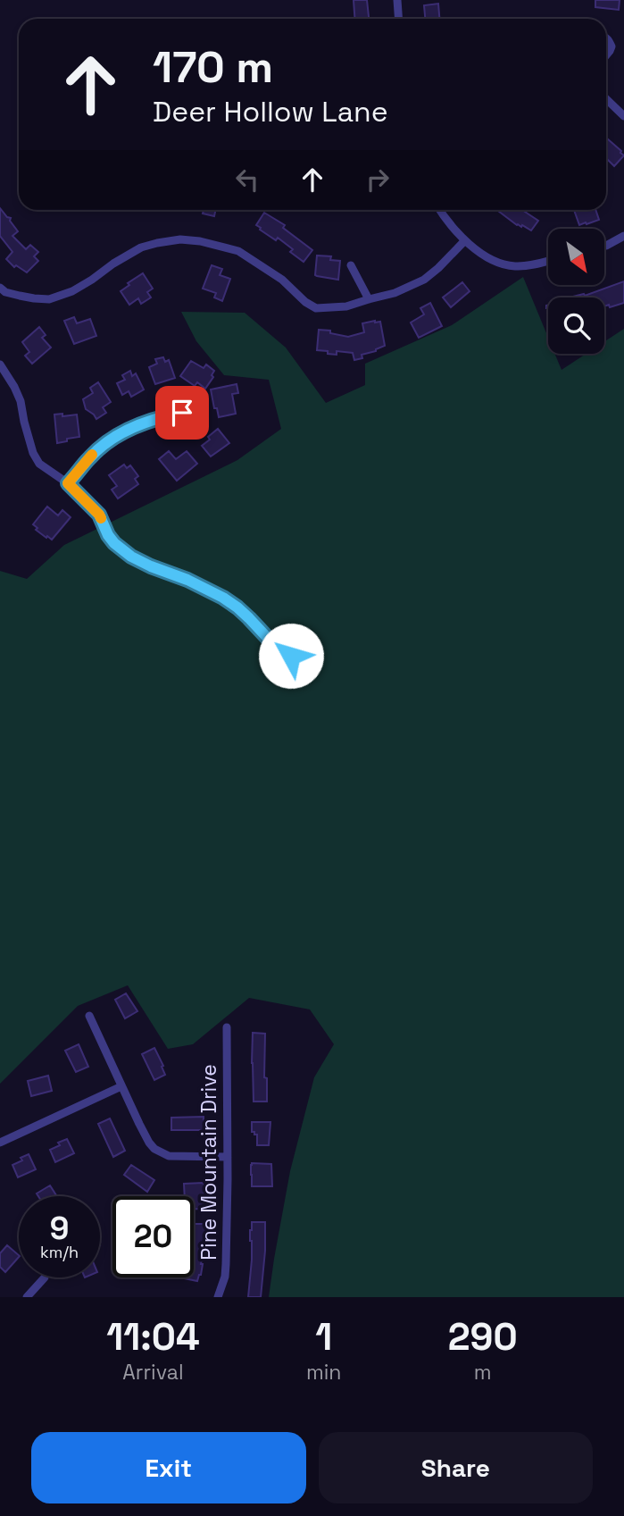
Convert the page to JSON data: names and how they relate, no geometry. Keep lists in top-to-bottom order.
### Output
{
  "streets": {
    "street": ["Pine Mountain Drive"]
  },
  "north": "bottom right",
  "page": {
    "turn": ["170 m", "Deer Hollow Lane"],
    "speed": "9 km/h",
    "limit": "20",
    "eta": [
      "11:04",
      "Arrival",
      "1",
      "min",
      "290",
      "m"
    ],
    "buttons": ["Exit", "Share"]
  }
}
